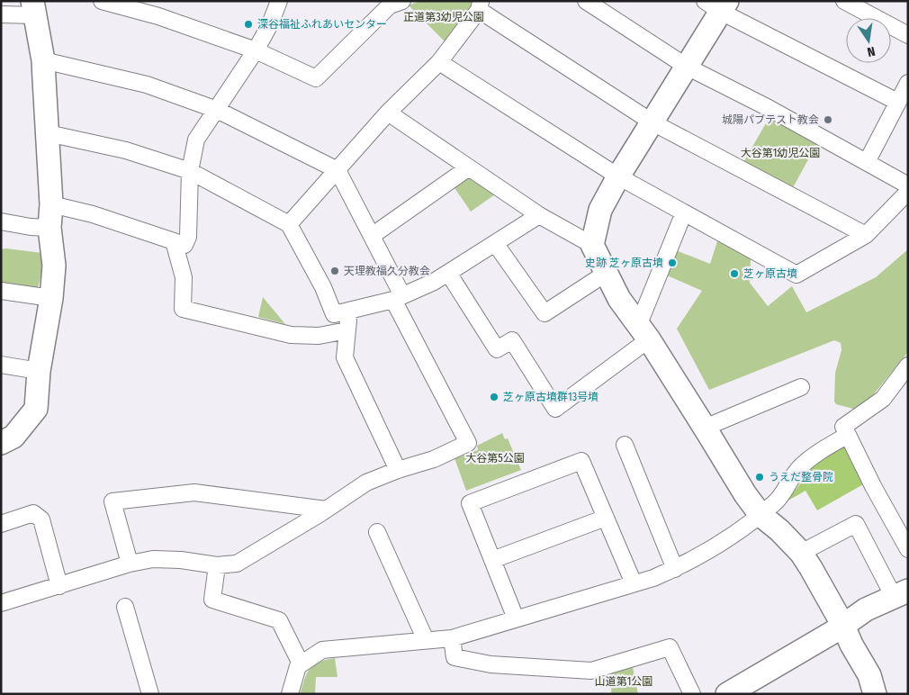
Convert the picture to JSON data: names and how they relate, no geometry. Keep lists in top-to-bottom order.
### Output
{
  "parks": [
    "正道第3幼児公園",
    "大谷第1幼児公園",
    "大谷第5公園",
    "山道第1公園"
  ],
  "places": [
    "深谷福祉ふれあいセンター",
    "城陽パブテスト教会",
    "史跡 芝ヶ原古墳",
    "天理教福久分教会",
    "芝ヶ原古墳",
    "芝ヶ原古墳群13号墳",
    "うえだ整骨院"
  ],
  "north": "bottom"
}
